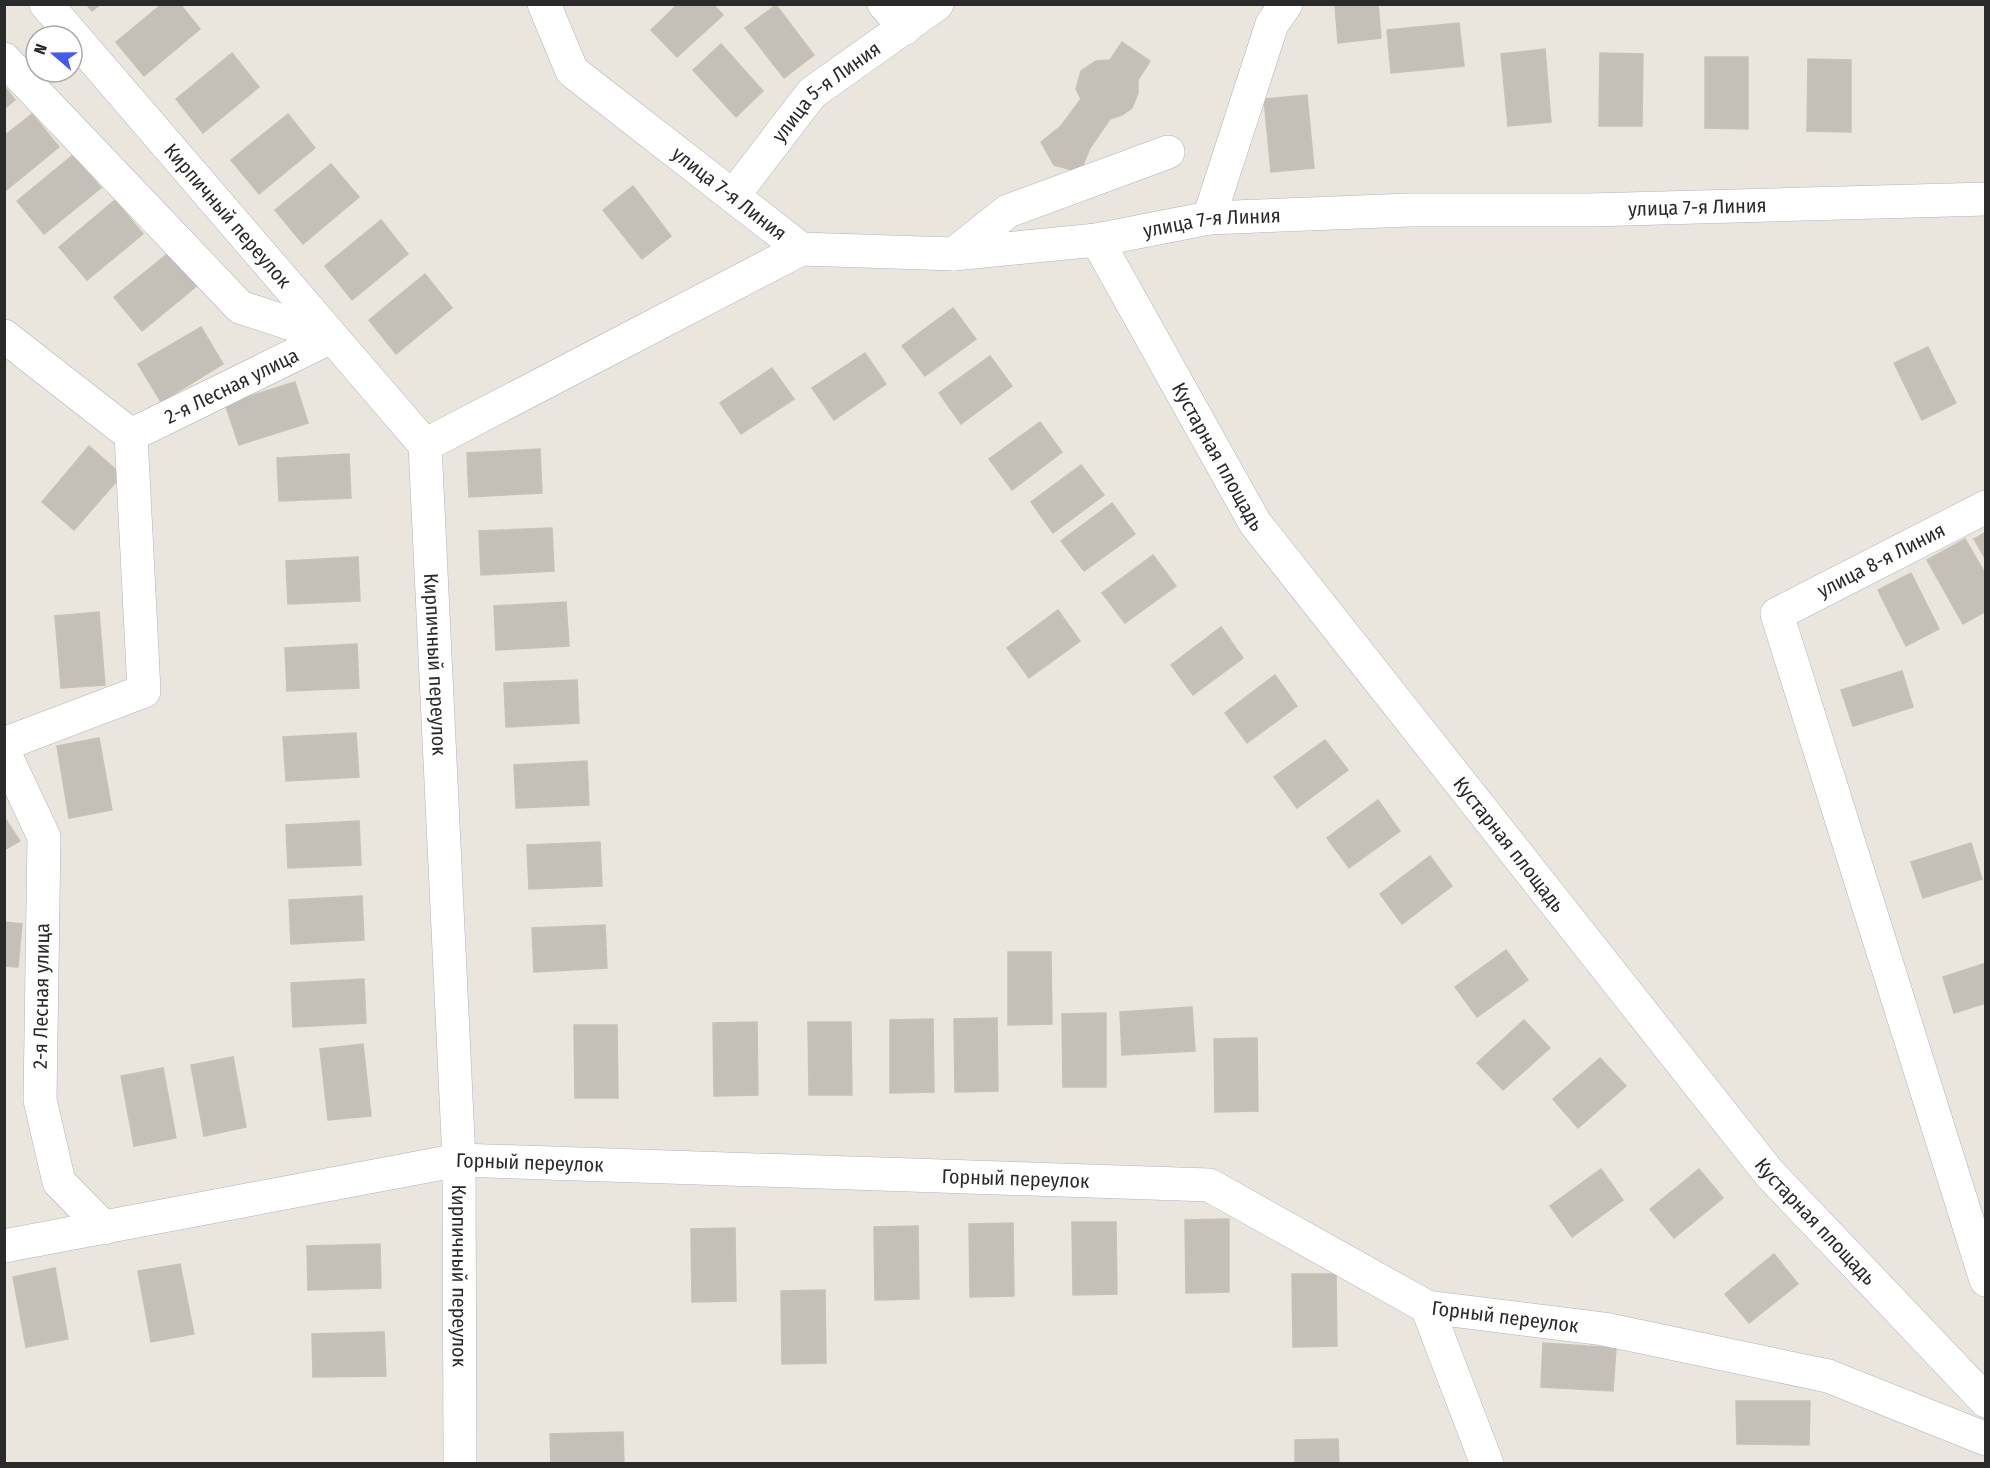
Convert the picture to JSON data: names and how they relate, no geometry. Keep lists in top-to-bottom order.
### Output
{
  "streets": {
    "street": [
      "улица 5-я Линия",
      "улица 7-я Линия",
      "Кирпичный переулок",
      "2-я Лесная улица",
      "Кустарная площадь",
      "улица 8-я Линия",
      "Горный переулок"
    ]
  },
  "crossings": [
    ["улица 5-я Линия", "улица 7-я Линия"],
    ["улица 7-я Линия", "Кустарная площадь"],
    ["Кирпичный переулок", "2-я Лесная улица"],
    ["Кирпичный переулок", "Горный переулок"],
    ["2-я Лесная улица", "Горный переулок"]
  ],
  "north": "left"
}
